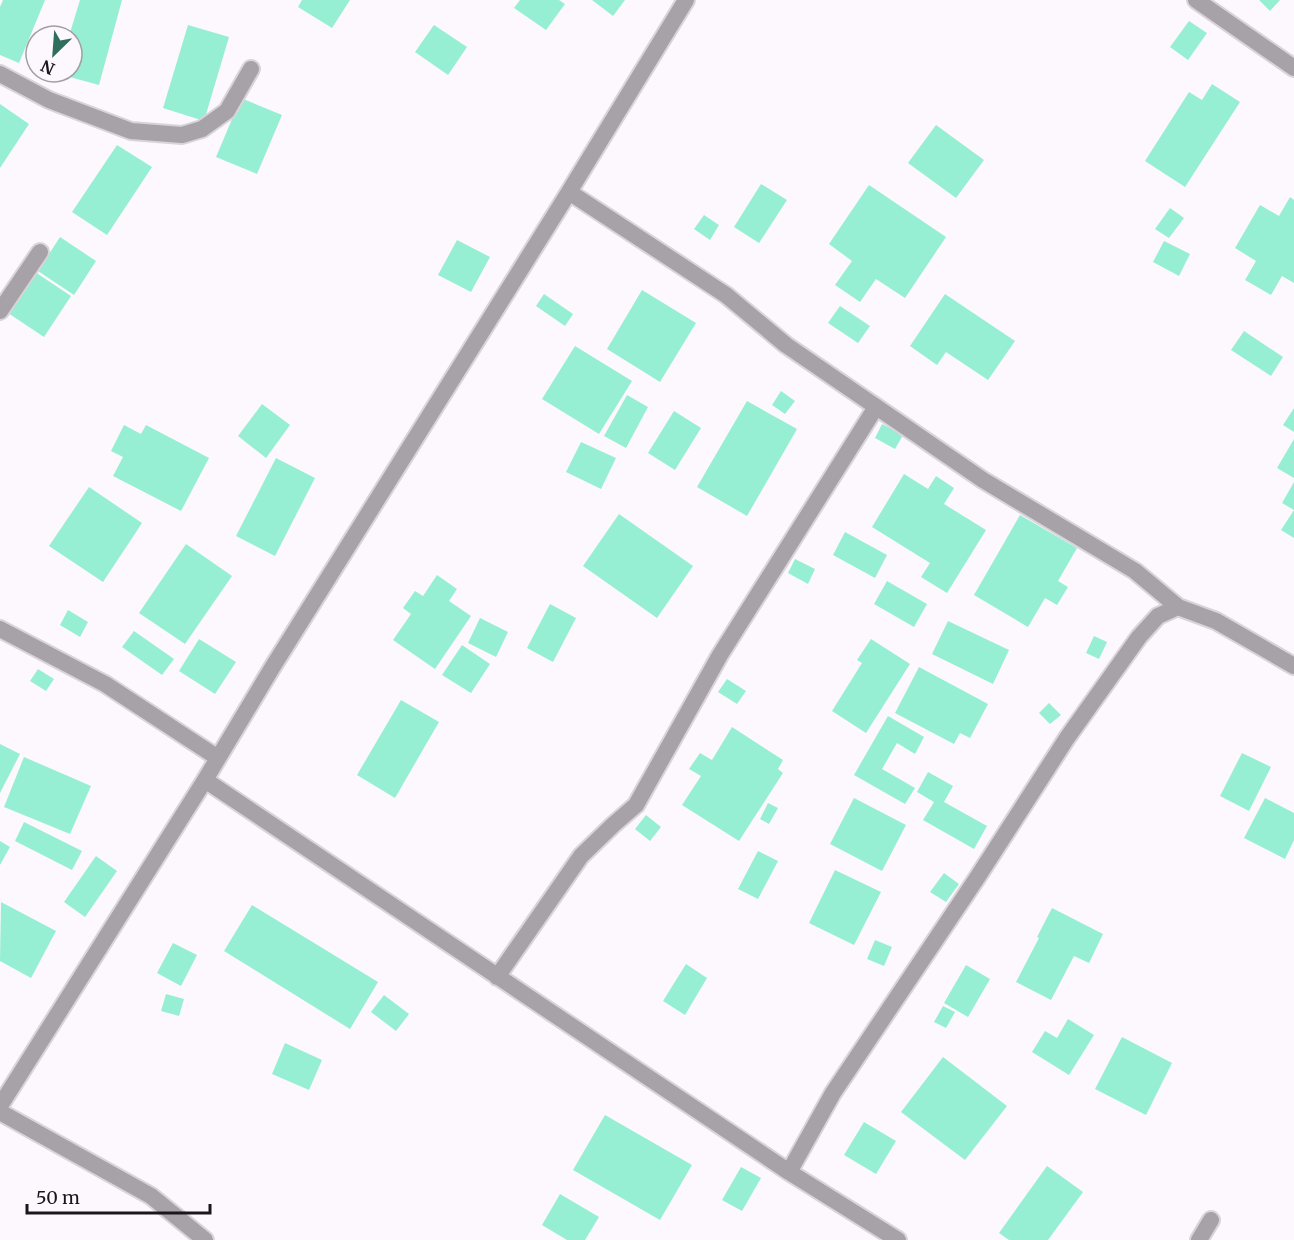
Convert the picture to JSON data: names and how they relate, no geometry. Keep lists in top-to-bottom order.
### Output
{
  "scale_bar": "50 m",
  "north": "bottom left"
}
